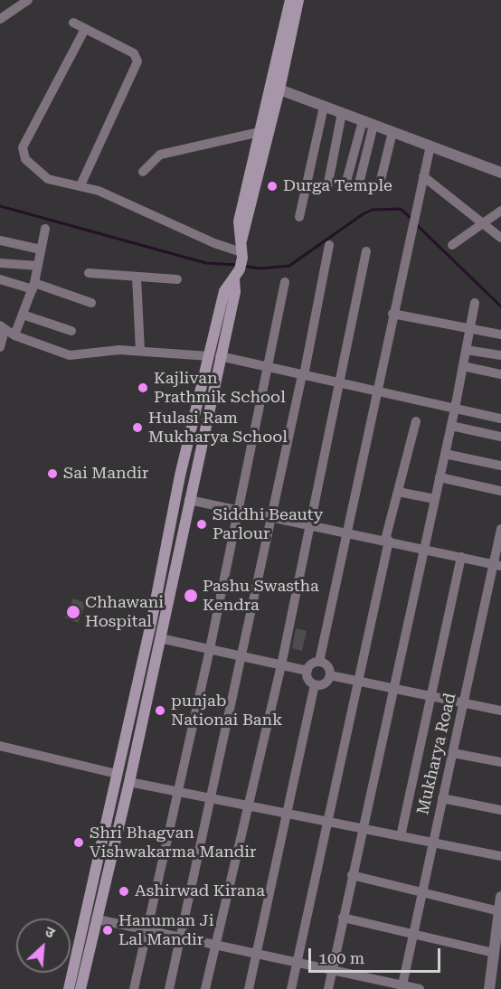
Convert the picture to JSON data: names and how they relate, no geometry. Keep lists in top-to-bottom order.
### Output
{
  "streets": {
    "street": ["Mukharya Road"]
  },
  "places": [
    "Durga Temple",
    "Kajlivan Prathmik School",
    "Hulasi Ram Mukharya School",
    "Sai Mandir",
    "Siddhi Beauty Parlour",
    "Pashu Swastha Kendra",
    "Chhawani Hospital",
    "punjab Nationai Bank",
    "Shri Bhagvan Vishwakarma Mandir",
    "Ashirwad Kirana",
    "Hanuman Ji Lal Mandir"
  ],
  "scale_bar": "100 m",
  "north": "top right"
}
